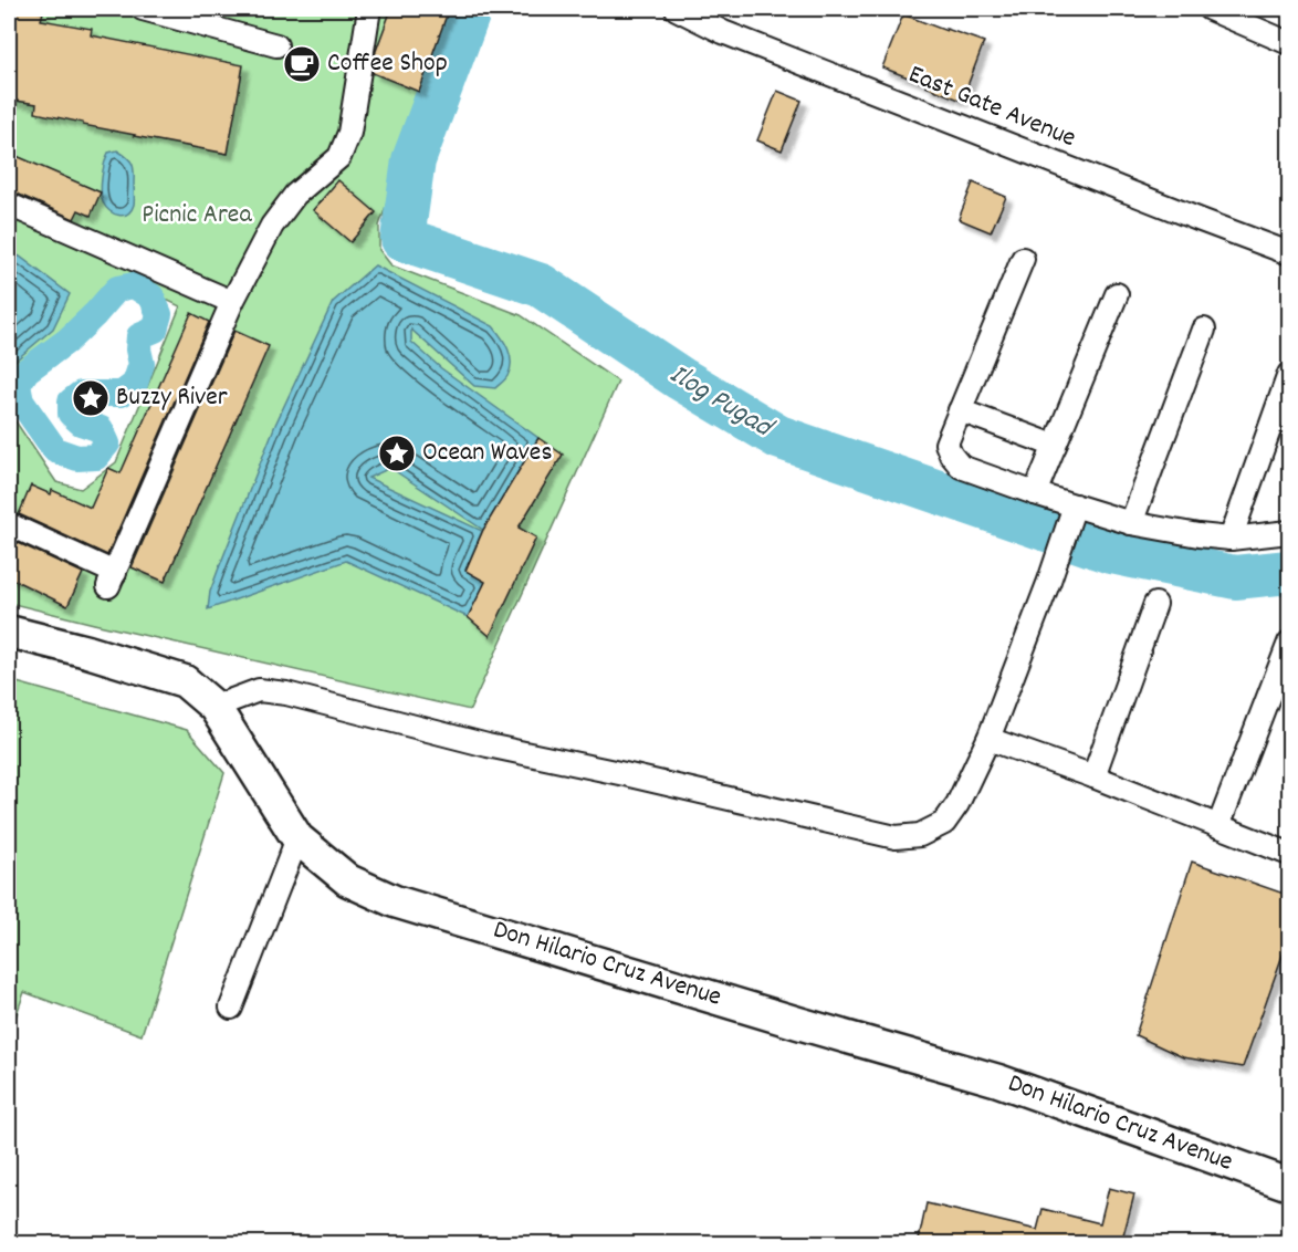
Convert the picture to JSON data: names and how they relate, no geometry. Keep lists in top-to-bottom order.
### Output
{
  "streets": {
    "street": ["East Gate Avenue", "Don Hilario Cruz Avenue"]
  },
  "water": ["Ilog Pugad"],
  "parks": ["Picnic Area"],
  "places": {
    "cafe": ["Coffee Shop"],
    "place": ["Buzzy River", "Ocean Waves"]
  }
}
